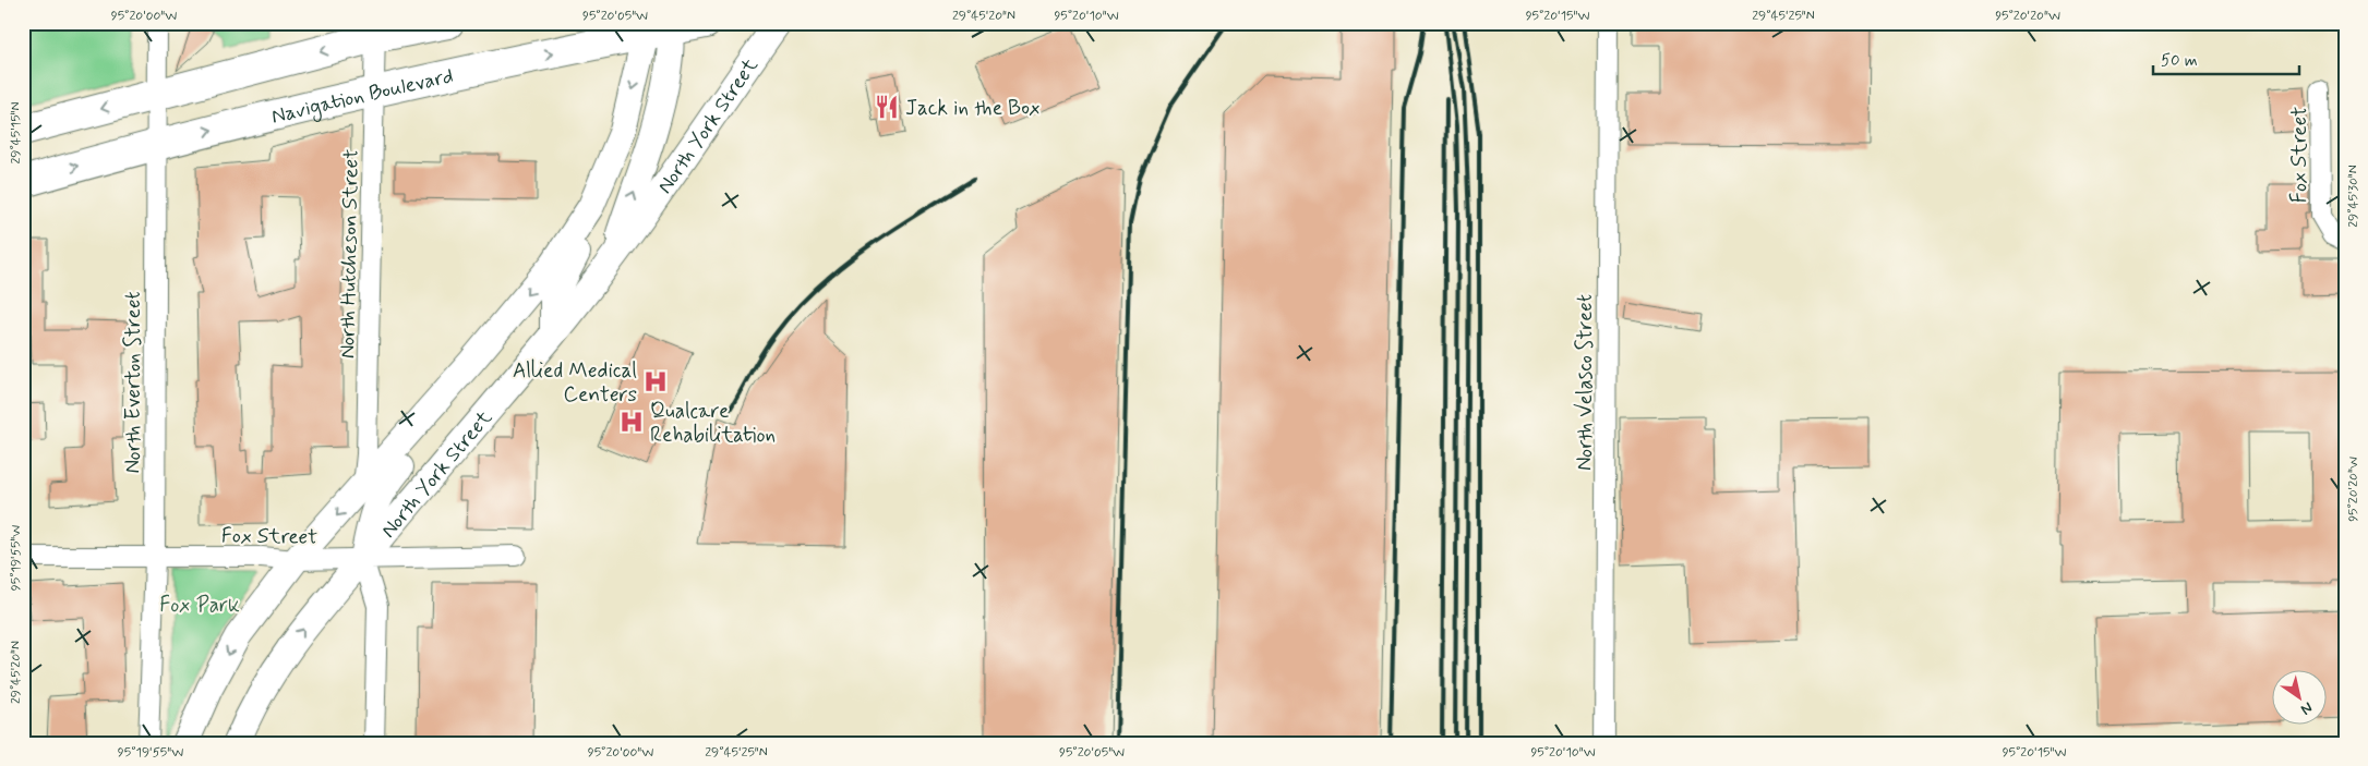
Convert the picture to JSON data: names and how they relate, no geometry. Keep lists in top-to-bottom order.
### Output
{
  "streets": {
    "main road": ["Navigation Boulevard", "North York Street"],
    "street": [
      "Fox Street",
      "North Hutcheson Street",
      "North Everton Street",
      "North Velasco Street"
    ]
  },
  "crossings": [
    ["Navigation Boulevard", "North Hutcheson Street"],
    ["Navigation Boulevard", "North Everton Street"],
    ["North York Street", "Fox Street"],
    ["Fox Street", "North Everton Street"]
  ],
  "parks": ["Fox Park"],
  "places": {
    "restaurant": ["Jack in the Box"],
    "hospital": ["Allied Medical Centers", "Qualcare Rehabilitation"]
  },
  "scale_bar": "50 m",
  "north": "bottom right",
  "coordinates": [
    "95°20'00\"W",
    "95°20'05\"W",
    "29°45'20\"N",
    "95°20'10\"W",
    "95°20'15\"W",
    "29°45'25\"N",
    "95°20'20\"W",
    "29°45'15\"N",
    "29°45'30\"N",
    "95°19'55\"W"
  ]
}
